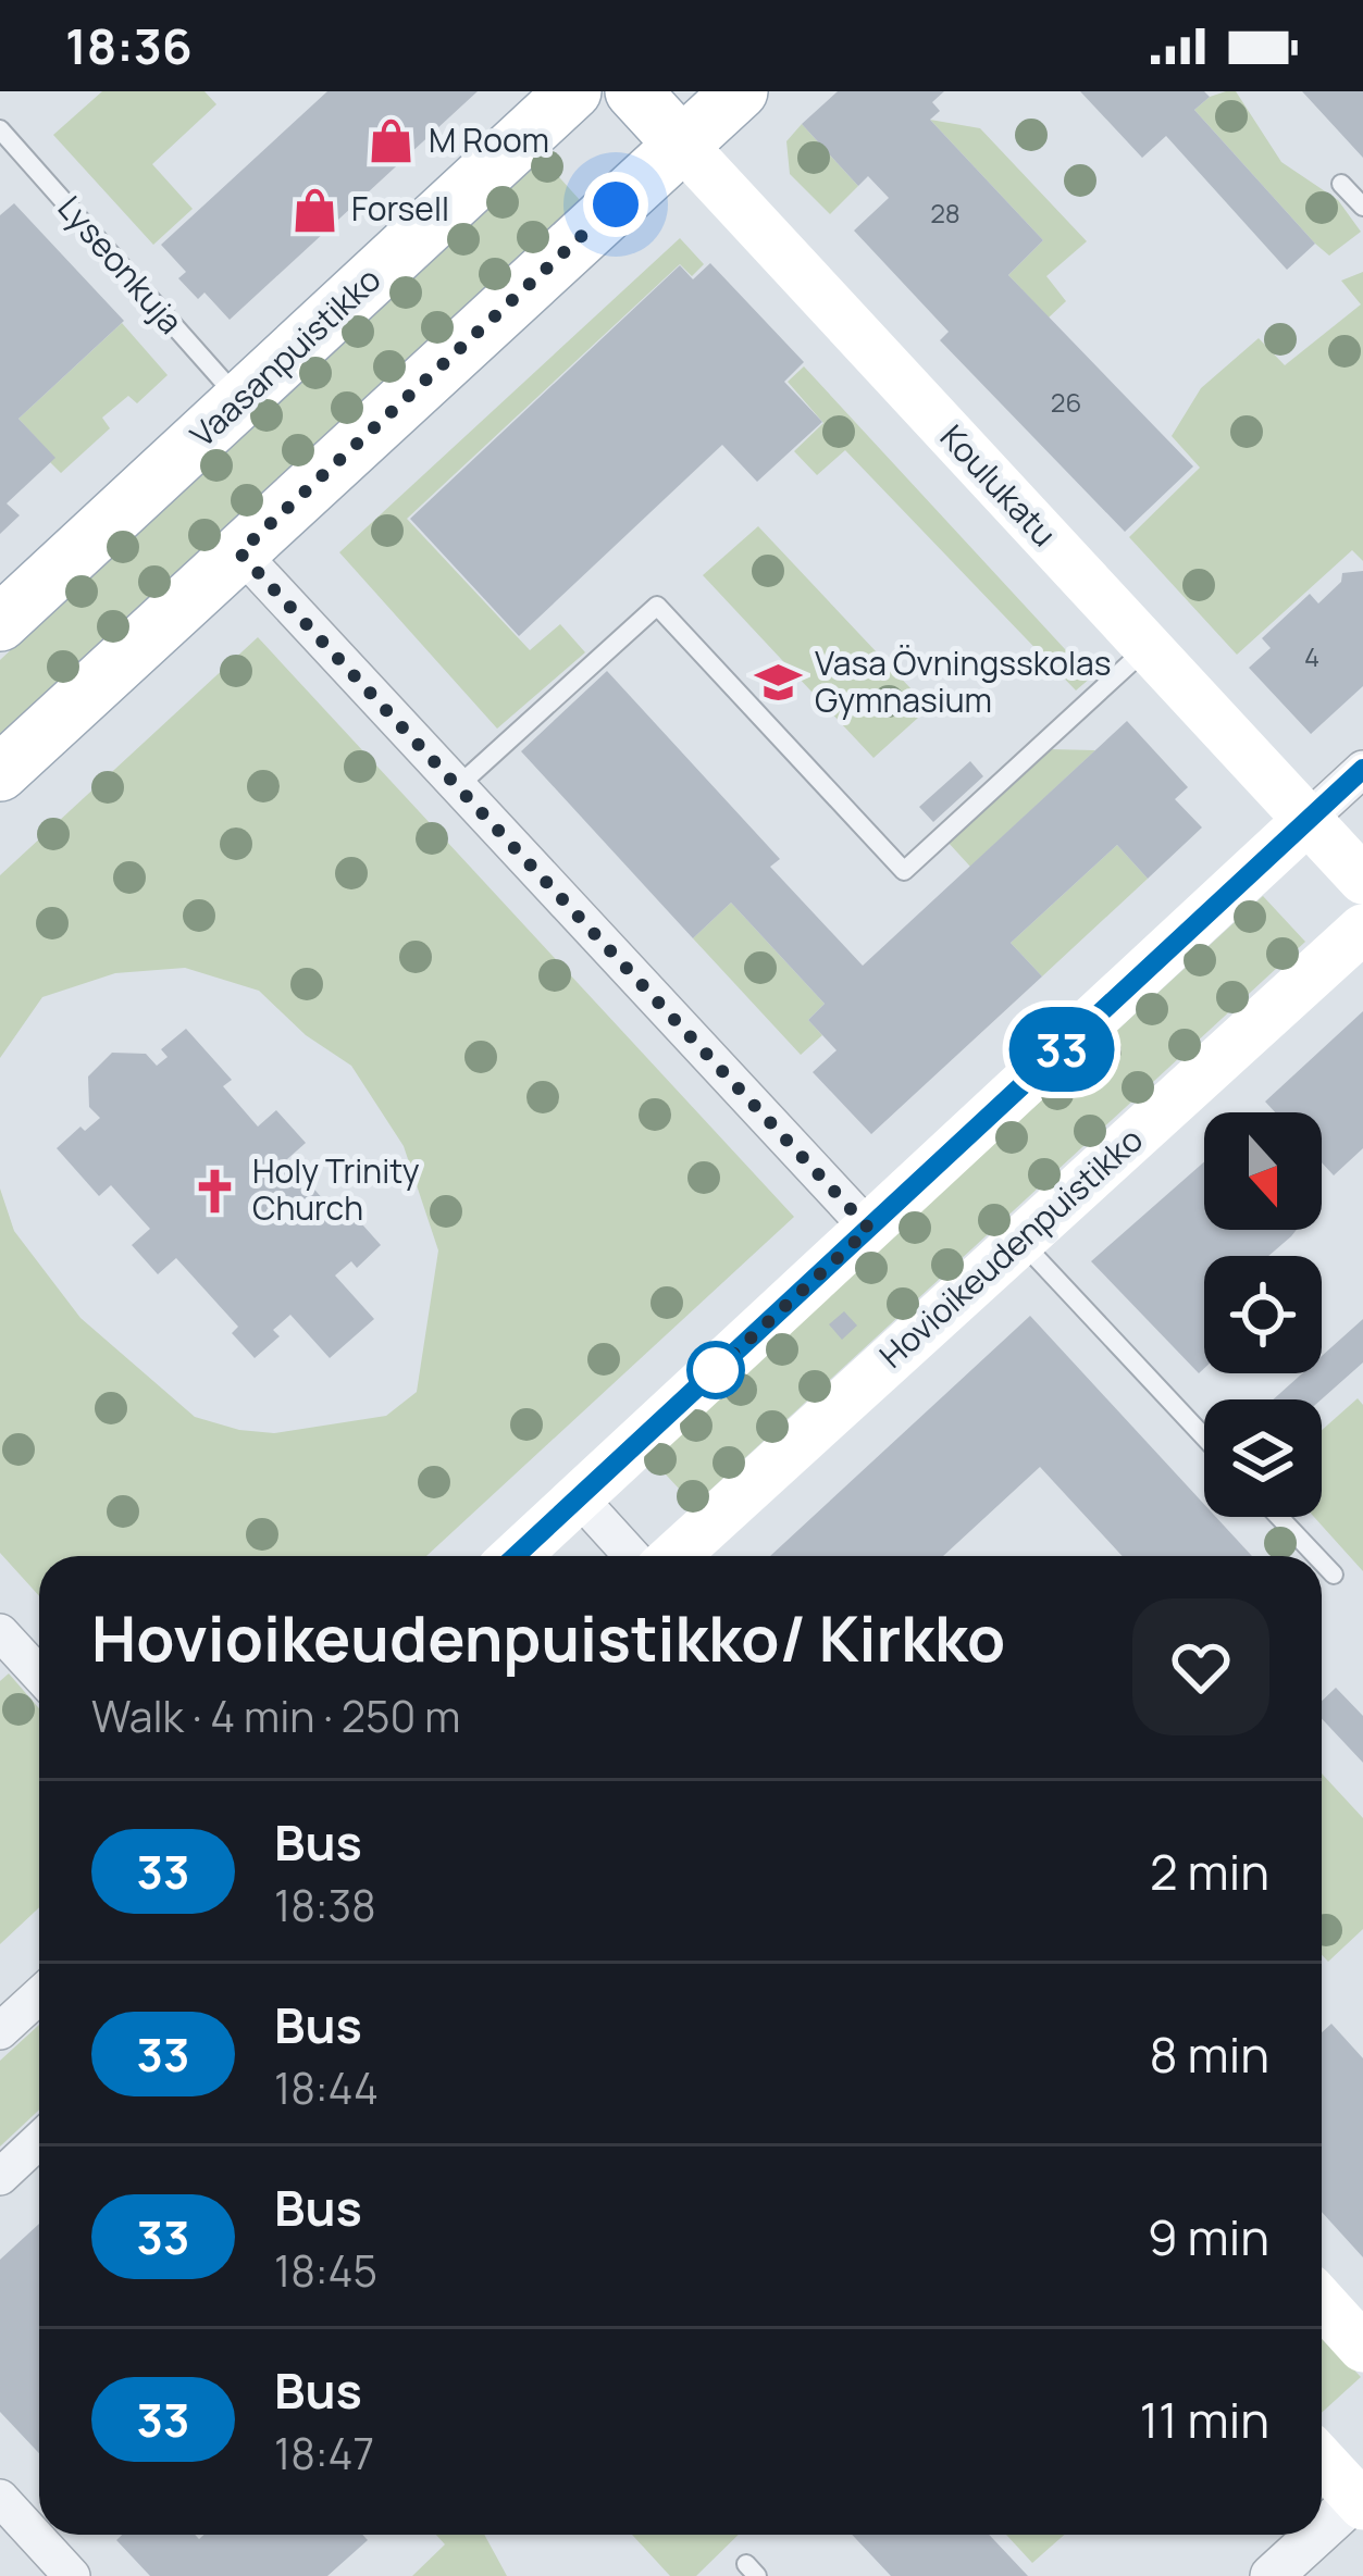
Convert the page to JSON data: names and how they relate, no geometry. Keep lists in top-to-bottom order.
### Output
{
  "streets": {
    "main road": ["Vaasanpuistikko", "Koulukatu", "Hovioikeudenpuistikko"],
    "lane": ["Lyseonkuja"]
  },
  "crossings": [
    ["Lyseonkuja", "Vaasanpuistikko"]
  ],
  "places": {
    "shop": ["M Room", "Forsell"],
    "school or university": ["Vasa Övningsskolas Gymnasium"],
    "church": ["Holy Trinity Church"]
  },
  "lines": ["bus line 33"],
  "house_numbers": ["28", "26", "4"],
  "north": "bottom",
  "page": {
    "status": "18:36",
    "on_map": "33",
    "heading": ["Hovioikeudenpuistikko/ Kirkko", "Walk · 4 min · 250 m"],
    "list": [
      {
        "mark": "33",
        "name": "Bus",
        "note": "18:38",
        "value": "2 min"
      },
      {
        "mark": "33",
        "name": "Bus",
        "note": "18:44",
        "value": "8 min"
      },
      {
        "mark": "33",
        "name": "Bus",
        "note": "18:45",
        "value": "9 min"
      },
      {
        "mark": "33",
        "name": "Bus",
        "note": "18:47",
        "value": "11 min"
      }
    ]
  }
}
